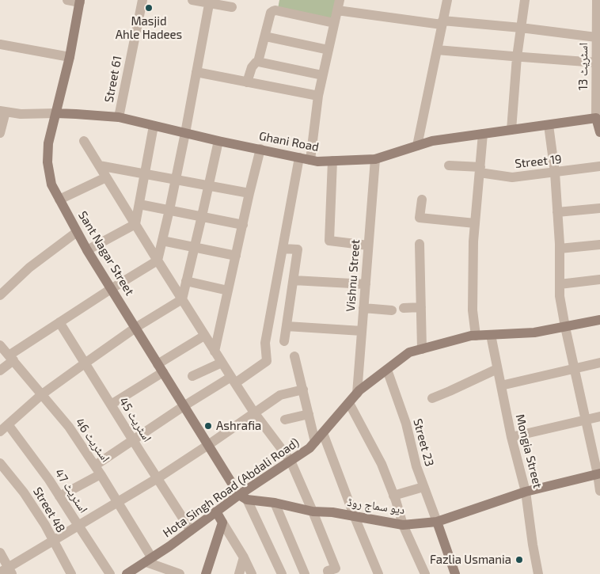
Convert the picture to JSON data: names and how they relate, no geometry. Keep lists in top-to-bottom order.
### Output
{
  "streets": {
    "street": [
      "اسٹریٹ 13",
      "Street 61",
      "Ghani Road",
      "Street 19",
      "Sant Nagar Street",
      "Vishnu Street",
      "اسٹریٹ 45",
      "اسٹریٹ 46",
      "Street 23",
      "Mongia Street",
      "Hota Singh Road (Abdali Road)",
      "اسٹریٹ 47",
      "دیو سماج روڈ",
      "Street 48"
    ]
  },
  "crossings": [
    ["اسٹریٹ 13", "Ghani Road"],
    ["Street 61", "Ghani Road"],
    ["Ghani Road", "Sant Nagar Street"],
    ["Ghani Road", "Vishnu Street"],
    ["Sant Nagar Street", "Hota Singh Road (Abdali Road)"],
    ["Sant Nagar Street", "دیو سماج روڈ"],
    ["Vishnu Street", "Hota Singh Road (Abdali Road)"],
    ["اسٹریٹ 45", "Hota Singh Road (Abdali Road)"],
    ["اسٹریٹ 46", "Hota Singh Road (Abdali Road)"],
    ["Street 23", "Hota Singh Road (Abdali Road)"],
    ["Street 23", "دیو سماج روڈ"],
    ["Mongia Street", "Hota Singh Road (Abdali Road)"],
    ["Mongia Street", "دیو سماج روڈ"],
    ["Hota Singh Road (Abdali Road)", "دیو سماج روڈ"]
  ],
  "places": ["Masjid Ahle Hadees", "Ashrafia", "Fazlia Usmania"]
}
